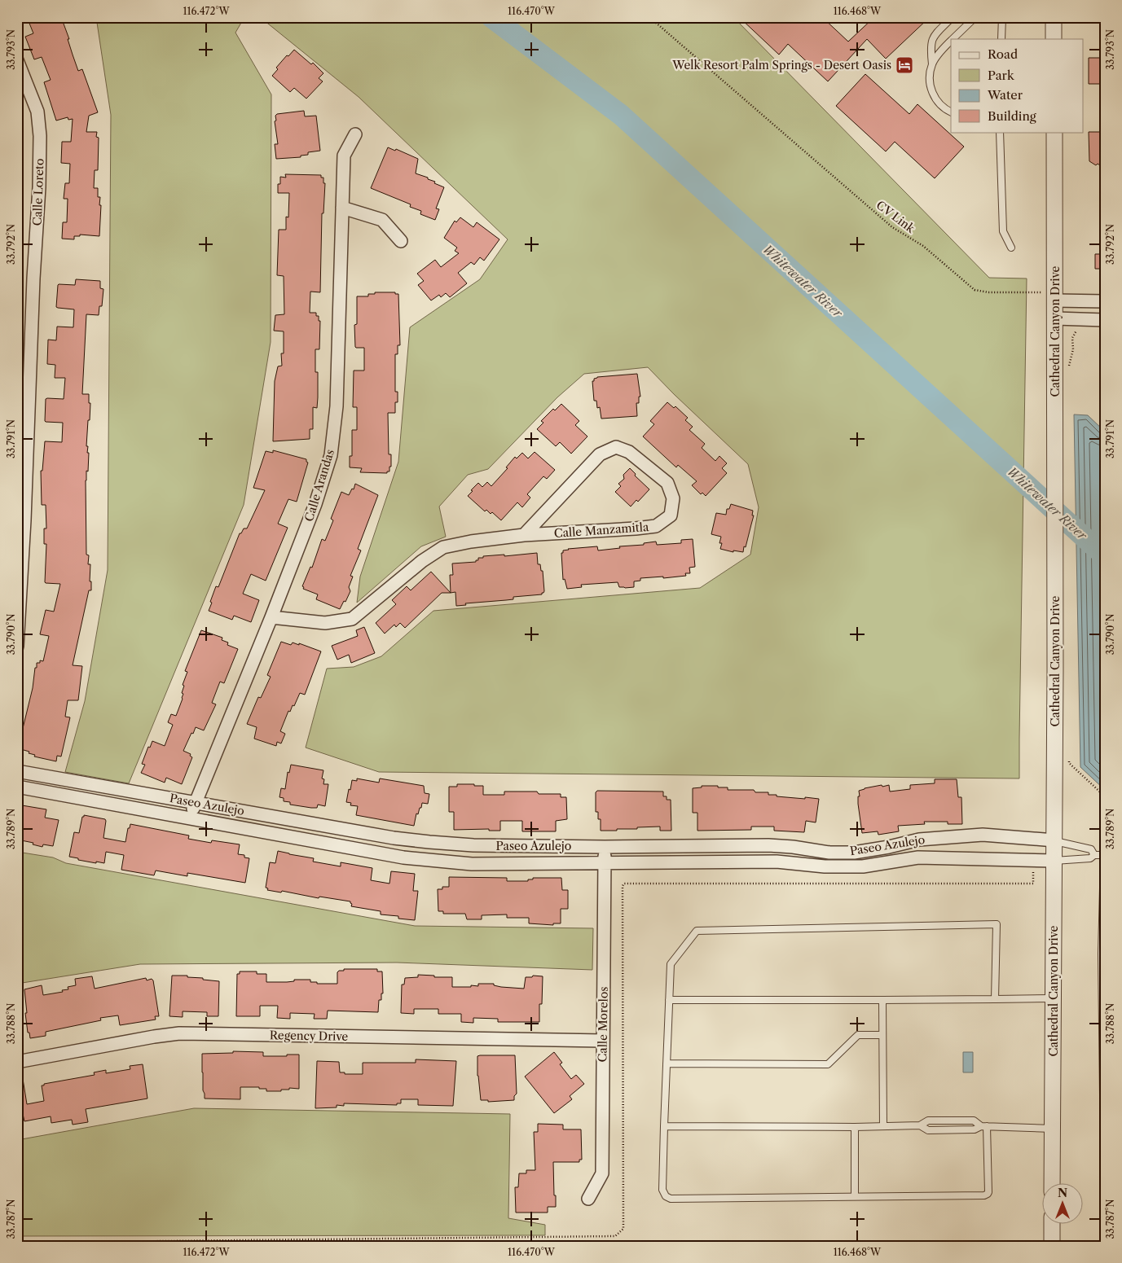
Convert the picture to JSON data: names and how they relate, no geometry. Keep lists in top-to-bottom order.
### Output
{
  "streets": {
    "street": [
      "Calle Loreto",
      "Cathedral Canyon Drive",
      "Calle Arandas",
      "Calle Manzamitla",
      "Paseo Azulejo",
      "Calle Morelos",
      "Regency Drive"
    ],
    "path": ["CV Link"]
  },
  "crossings": [
    ["CV Link", "Cathedral Canyon Drive"],
    ["Cathedral Canyon Drive", "Paseo Azulejo"],
    ["Calle Arandas", "Calle Manzamitla"],
    ["Calle Arandas", "Paseo Azulejo"],
    ["Paseo Azulejo", "Calle Morelos"],
    ["Calle Morelos", "Regency Drive"]
  ],
  "water": ["Whitewater River"],
  "places": {
    "hotel": ["Welk Resort Palm Springs - Desert Oasis"]
  },
  "legend": [
    "Road",
    "Park",
    "Water",
    "Building"
  ],
  "north": "top",
  "coordinates": [
    "116.472°W",
    "116.470°W",
    "116.468°W",
    "33.793°N",
    "33.792°N",
    "33.791°N",
    "33.790°N",
    "33.789°N",
    "33.788°N",
    "33.787°N"
  ]
}
